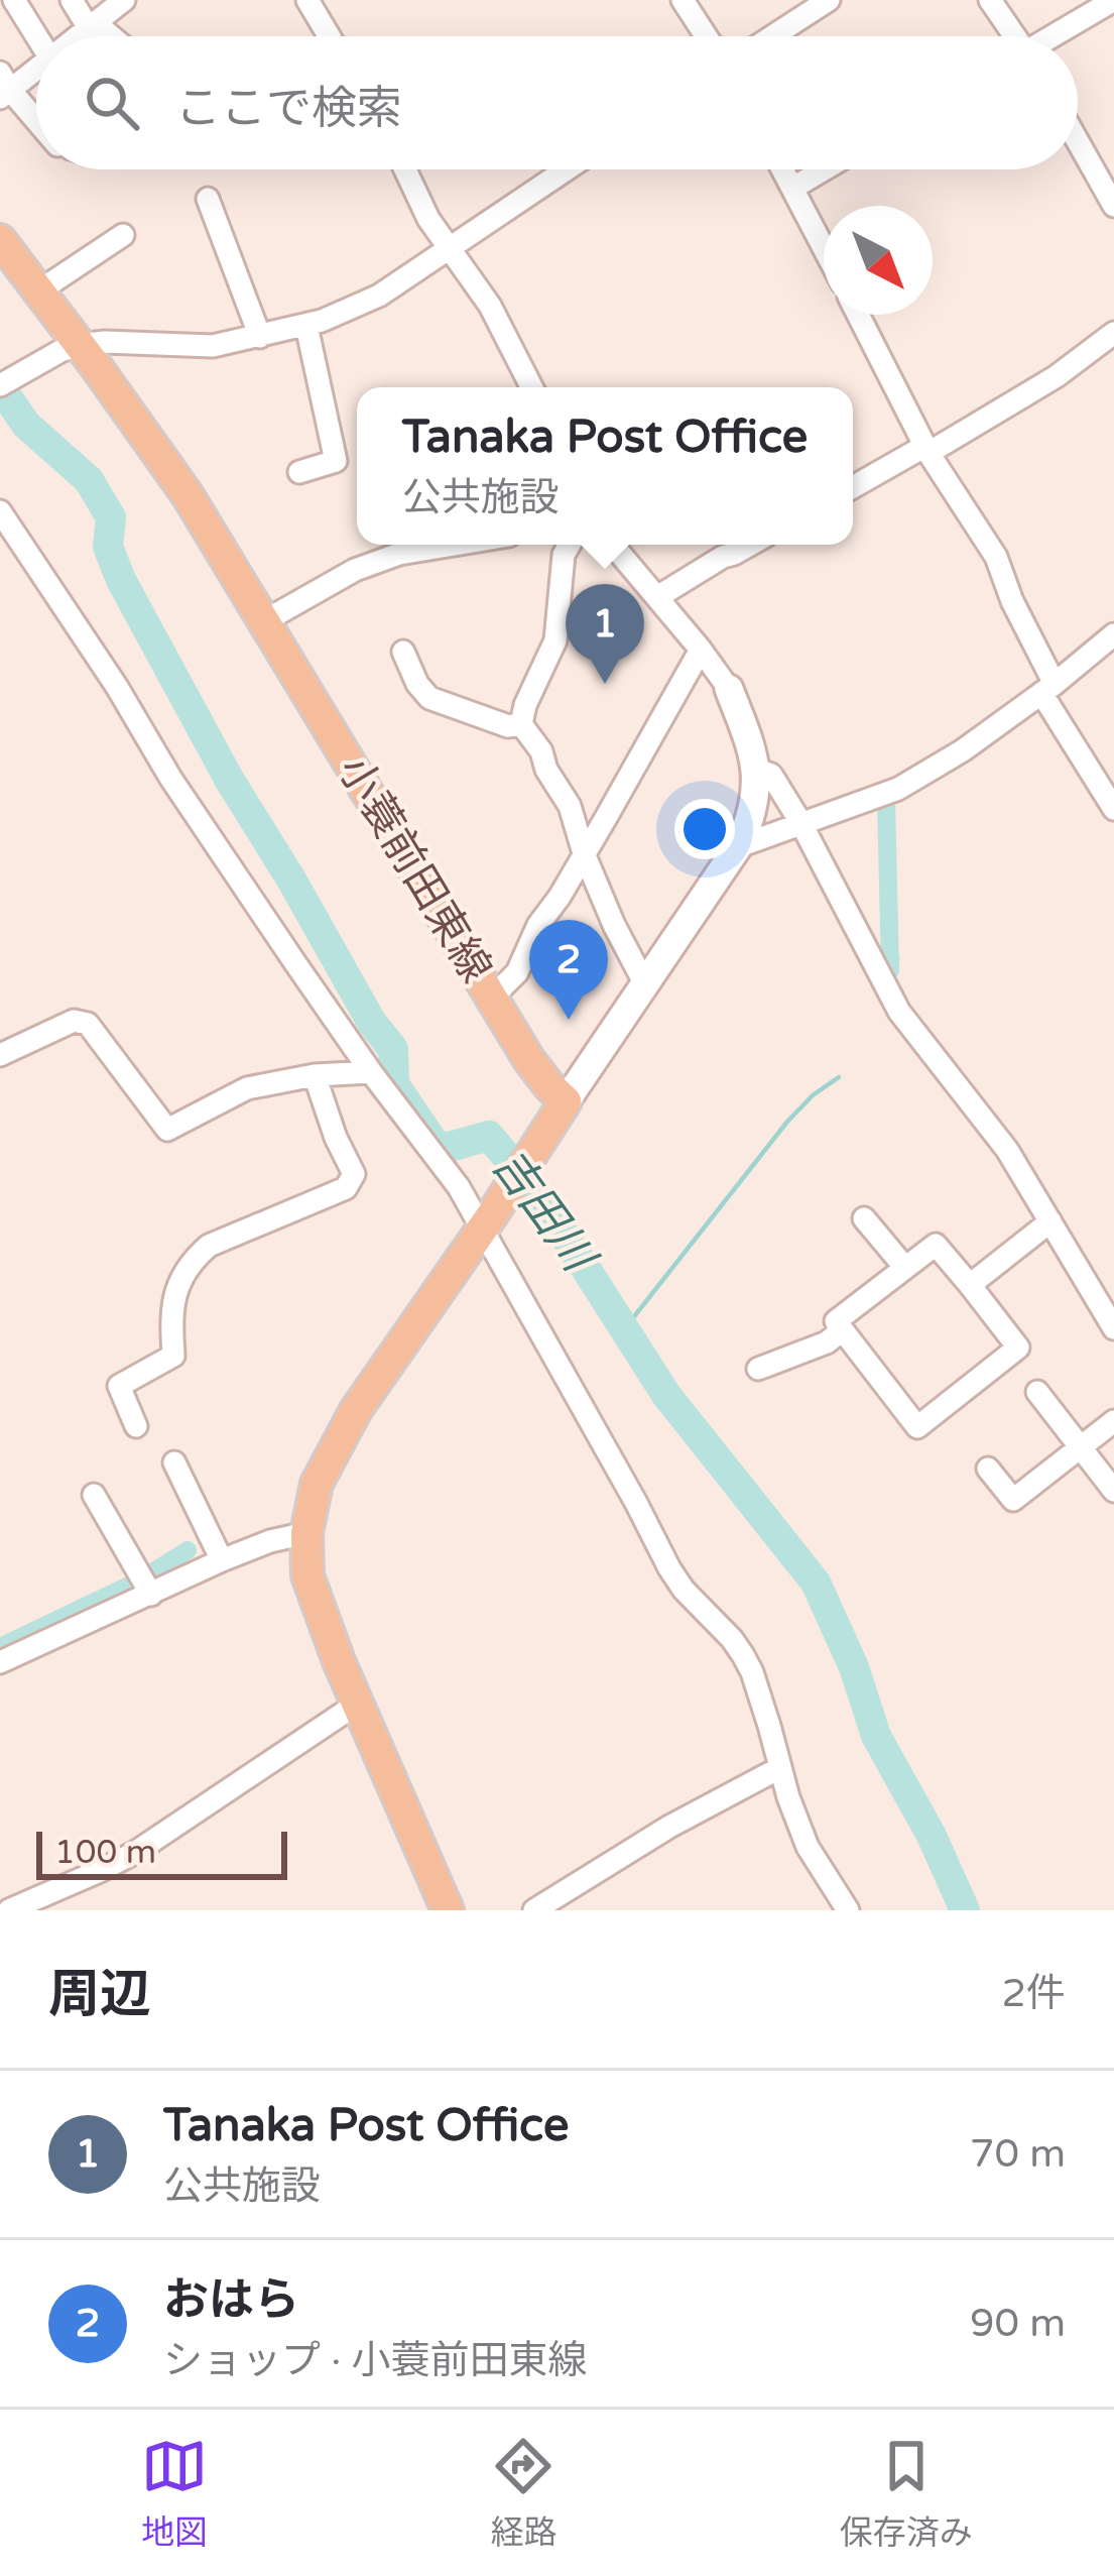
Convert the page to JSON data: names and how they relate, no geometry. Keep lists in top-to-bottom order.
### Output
{
  "streets": {
    "main road": ["小蓑前田東線"]
  },
  "water": ["吉田川"],
  "scale_bar": "100 m",
  "north": "bottom right",
  "page": {
    "search": "ここで検索",
    "popup": ["Tanaka Post Office", "公共施設"],
    "pins": ["1", "2"],
    "scale": "100 m",
    "heading": ["周辺", "2件"],
    "list": [
      {
        "mark": "1",
        "name": "Tanaka Post Office",
        "note": "公共施設",
        "value": "70 m"
      },
      {
        "mark": "2",
        "name": "おはら",
        "note": "ショップ · 小蓑前田東線",
        "value": "90 m"
      }
    ],
    "nav": ["地図", "経路", "保存済み"]
  }
}
